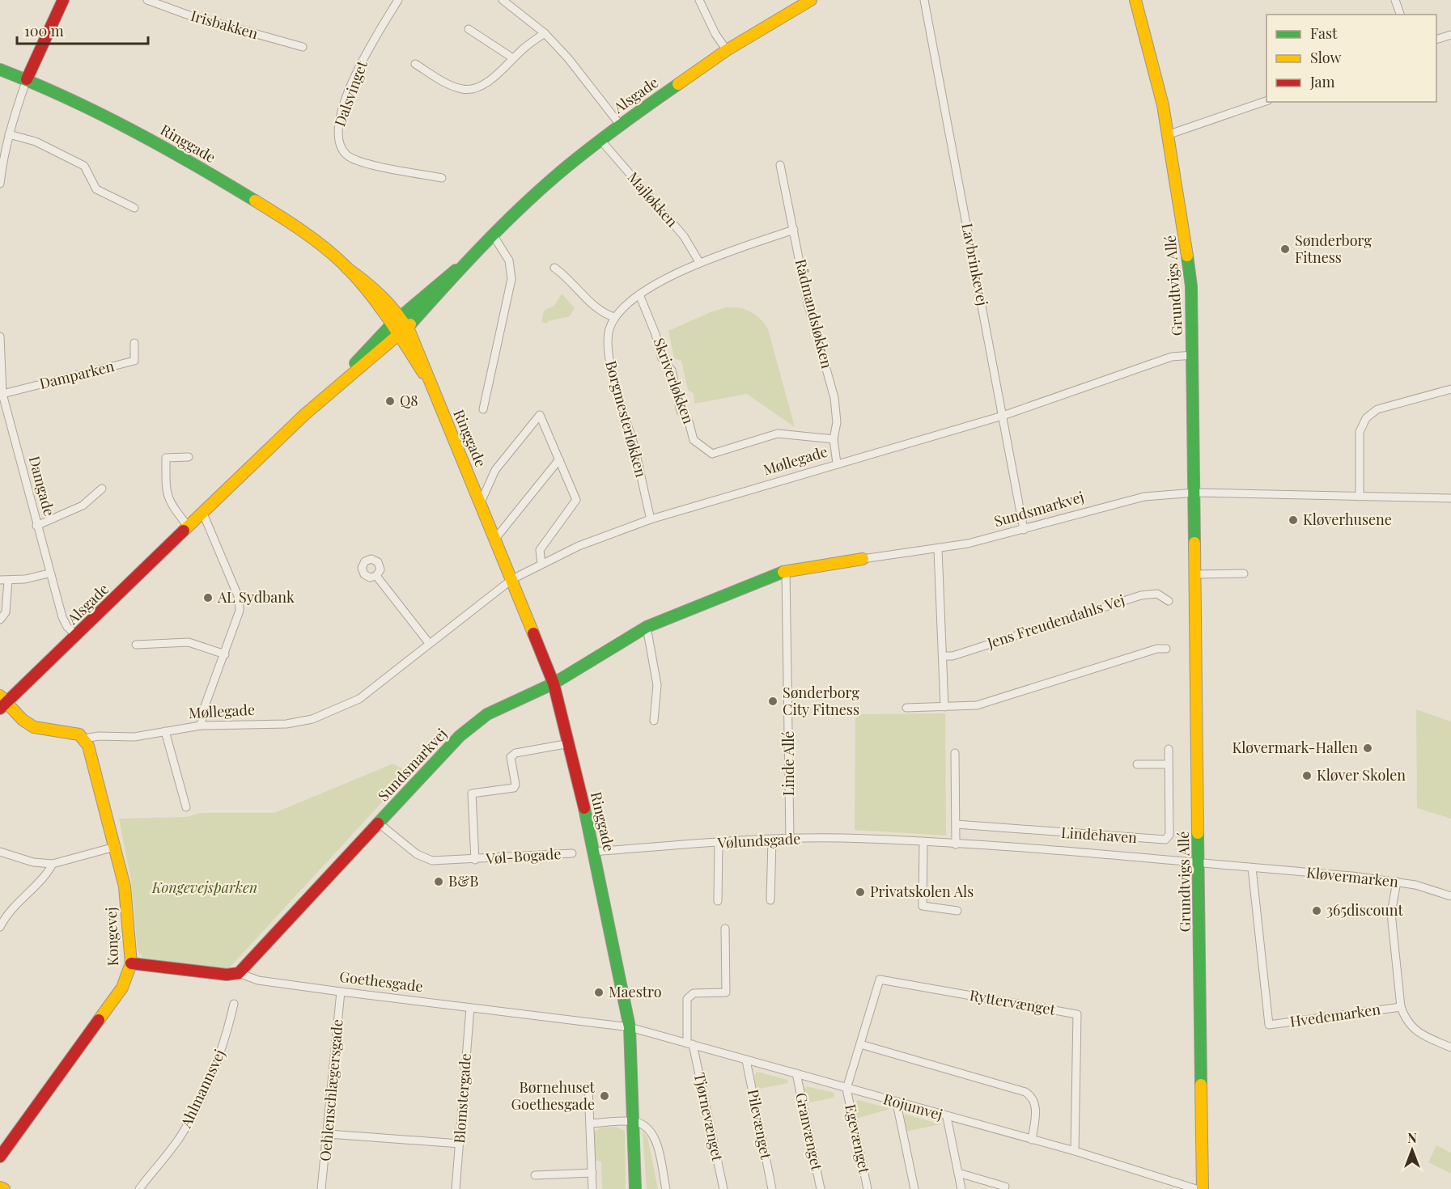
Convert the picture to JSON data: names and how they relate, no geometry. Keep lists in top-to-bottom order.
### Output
{
  "streets": {
    "street": [
      "Irisbakken",
      "Dalsvinget",
      "Alsgade",
      "Ringgade",
      "Majløkken",
      "Lavbrinkevej",
      "Grundtvigs Allé",
      "Rådmandsløkken",
      "Damparken",
      "Skriverløkken",
      "Borgmesterløkken",
      "Møllegade",
      "Damgade",
      "Sundsmarkvej",
      "Jens Freudendahls Vej",
      "Linde Allé",
      "Lindehaven",
      "Vølundsgade",
      "Vøl-Bogade",
      "Kløvermarken",
      "Kongevej",
      "Goethesgade",
      "Ryttervænget",
      "Hvedemarken",
      "Ahlmannsvej",
      "Oehlenschlægersgade",
      "Blomstergade",
      "Rojumvej",
      "Tjørnevænget",
      "Pilevænget",
      "Granvænget",
      "Egevænget"
    ]
  },
  "crossings": [
    ["Alsgade", "Ringgade"],
    ["Alsgade", "Majløkken"],
    ["Alsgade", "Møllegade"],
    ["Alsgade", "Damgade"],
    ["Ringgade", "Møllegade"],
    ["Ringgade", "Sundsmarkvej"],
    ["Ringgade", "Vølundsgade"],
    ["Ringgade", "Vøl-Bogade"],
    ["Ringgade", "Goethesgade"],
    ["Ringgade", "Rojumvej"],
    ["Lavbrinkevej", "Møllegade"],
    ["Lavbrinkevej", "Sundsmarkvej"],
    ["Grundtvigs Allé", "Møllegade"],
    ["Grundtvigs Allé", "Sundsmarkvej"],
    ["Grundtvigs Allé", "Vølundsgade"],
    ["Grundtvigs Allé", "Kløvermarken"],
    ["Rådmandsløkken", "Skriverløkken"],
    ["Rådmandsløkken", "Møllegade"],
    ["Damparken", "Damgade"],
    ["Borgmesterløkken", "Møllegade"],
    ["Møllegade", "Kongevej"],
    ["Sundsmarkvej", "Linde Allé"],
    ["Sundsmarkvej", "Vøl-Bogade"],
    ["Sundsmarkvej", "Goethesgade"],
    ["Linde Allé", "Vølundsgade"],
    ["Vølundsgade", "Kløvermarken"],
    ["Kløvermarken", "Hvedemarken"],
    ["Kongevej", "Goethesgade"],
    ["Goethesgade", "Oehlenschlægersgade"],
    ["Goethesgade", "Blomstergade"],
    ["Goethesgade", "Rojumvej"],
    ["Ryttervænget", "Rojumvej"],
    ["Ryttervænget", "Egevænget"],
    ["Rojumvej", "Tjørnevænget"],
    ["Rojumvej", "Pilevænget"],
    ["Rojumvej", "Granvænget"],
    ["Rojumvej", "Egevænget"]
  ],
  "parks": ["Kongevejsparken"],
  "places": [
    "Sønderborg Fitness",
    "Q8",
    "Kløverhusene",
    "AL Sydbank",
    "Sønderborg City Fitness",
    "Kløvermark-Hallen",
    "Kløver Skolen",
    "B&B",
    "Privatskolen Als",
    "365discount",
    "Maestro",
    "Børnehuset Goethesgade"
  ],
  "legend": ["Fast", "Slow", "Jam"],
  "scale_bar": "100 m",
  "north": "top"
}
